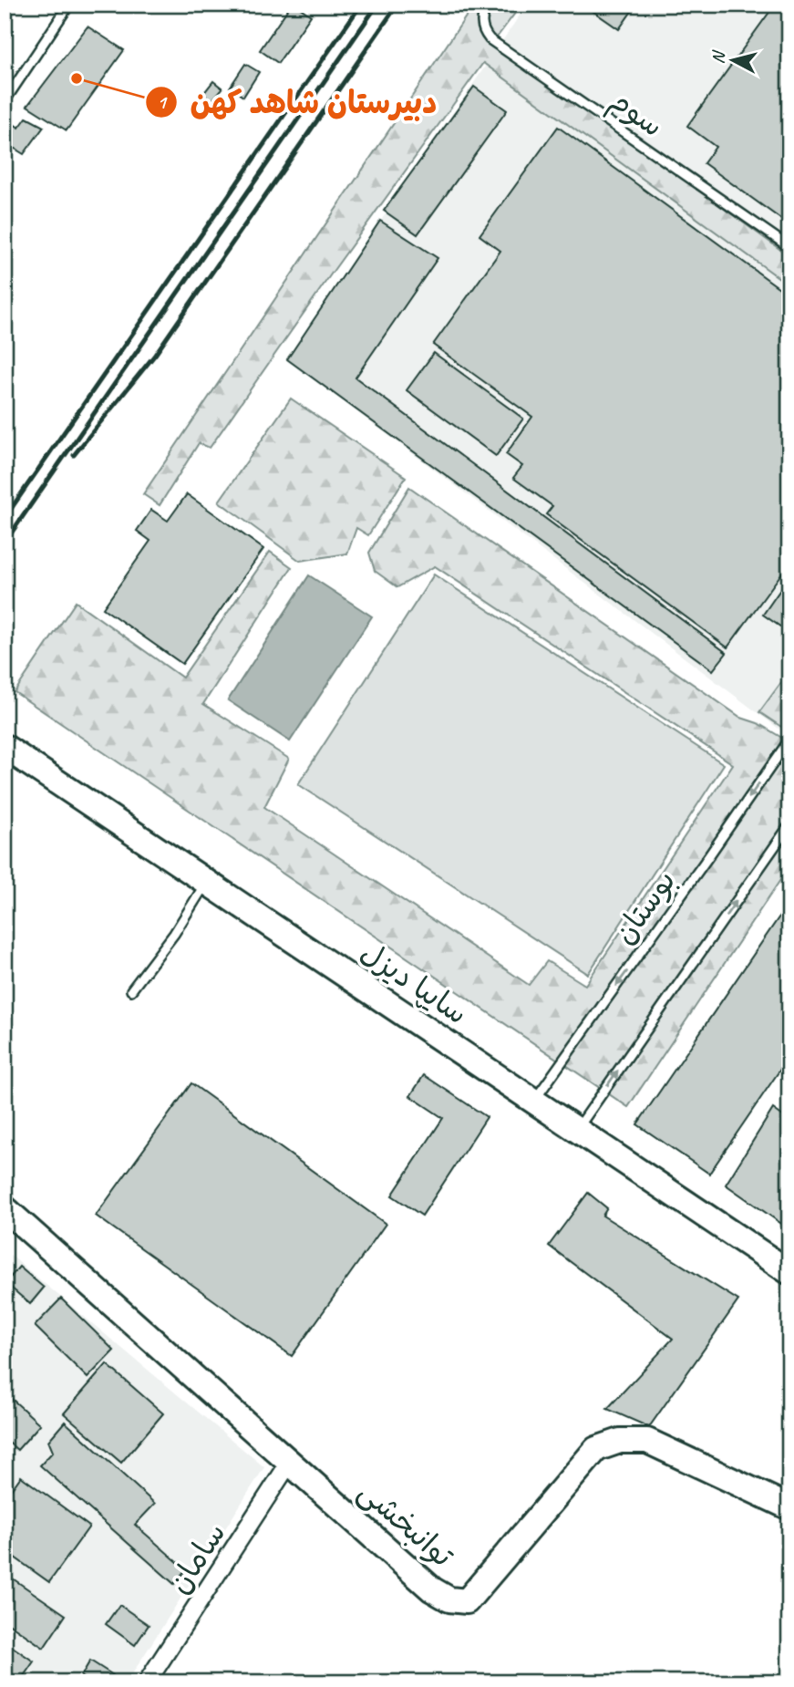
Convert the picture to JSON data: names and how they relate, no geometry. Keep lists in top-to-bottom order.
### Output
{
  "streets": {
    "street": ["سایپا دیزل", "توانبخشی", "سامان"],
    "lane": ["سوم", "بوستان"]
  },
  "crossings": [
    ["بوستان", "سایپا دیزل"],
    ["توانبخشی", "سامان"]
  ],
  "places": ["دبیرستان شاهد کهن"],
  "north": "left"
}
